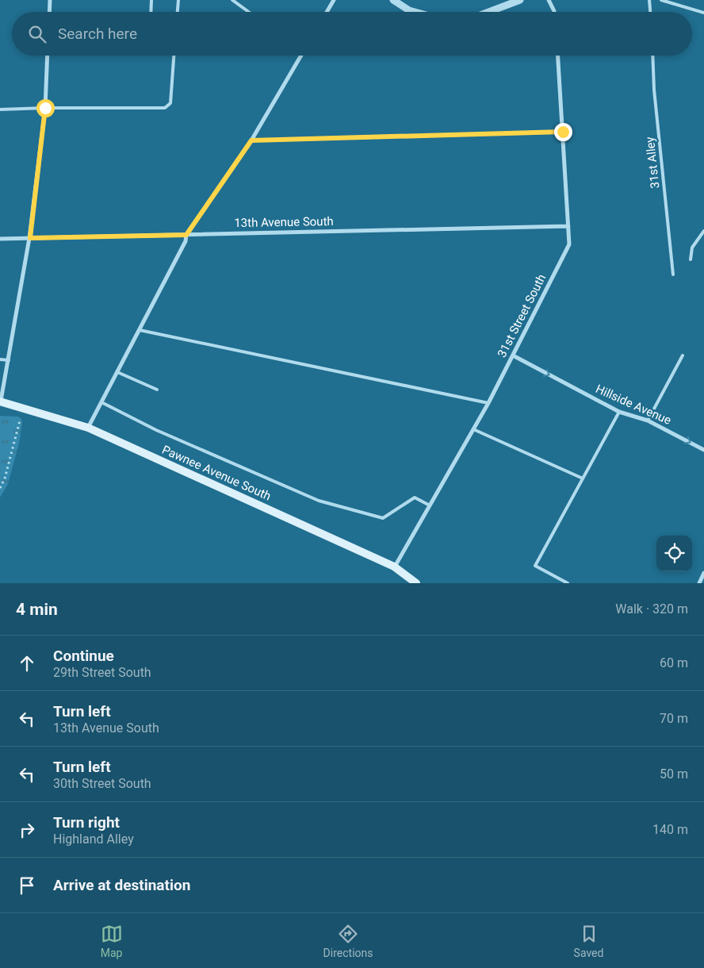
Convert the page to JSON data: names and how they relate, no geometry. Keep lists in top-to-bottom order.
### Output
{
  "streets": {
    "main road": ["Pawnee Avenue South"],
    "street": ["13th Avenue South", "31st Street South", "Hillside Avenue"],
    "lane": ["31st Alley"]
  },
  "crossings": [
    ["13th Avenue South", "31st Street South"],
    ["31st Street South", "Hillside Avenue"],
    ["31st Street South", "Pawnee Avenue South"]
  ],
  "one_way": ["Hillside Avenue"],
  "page": {
    "search": "Search here",
    "heading": ["4 min", "Walk · 320 m"],
    "list": [
      ["Continue", "29th Street South", "60 m"],
      ["Turn left", "13th Avenue South", "70 m"],
      ["Turn left", "30th Street South", "50 m"],
      ["Turn right", "Highland Alley", "140 m"],
      "Arrive at destination"
    ],
    "nav": ["Map", "Directions", "Saved"]
  }
}
